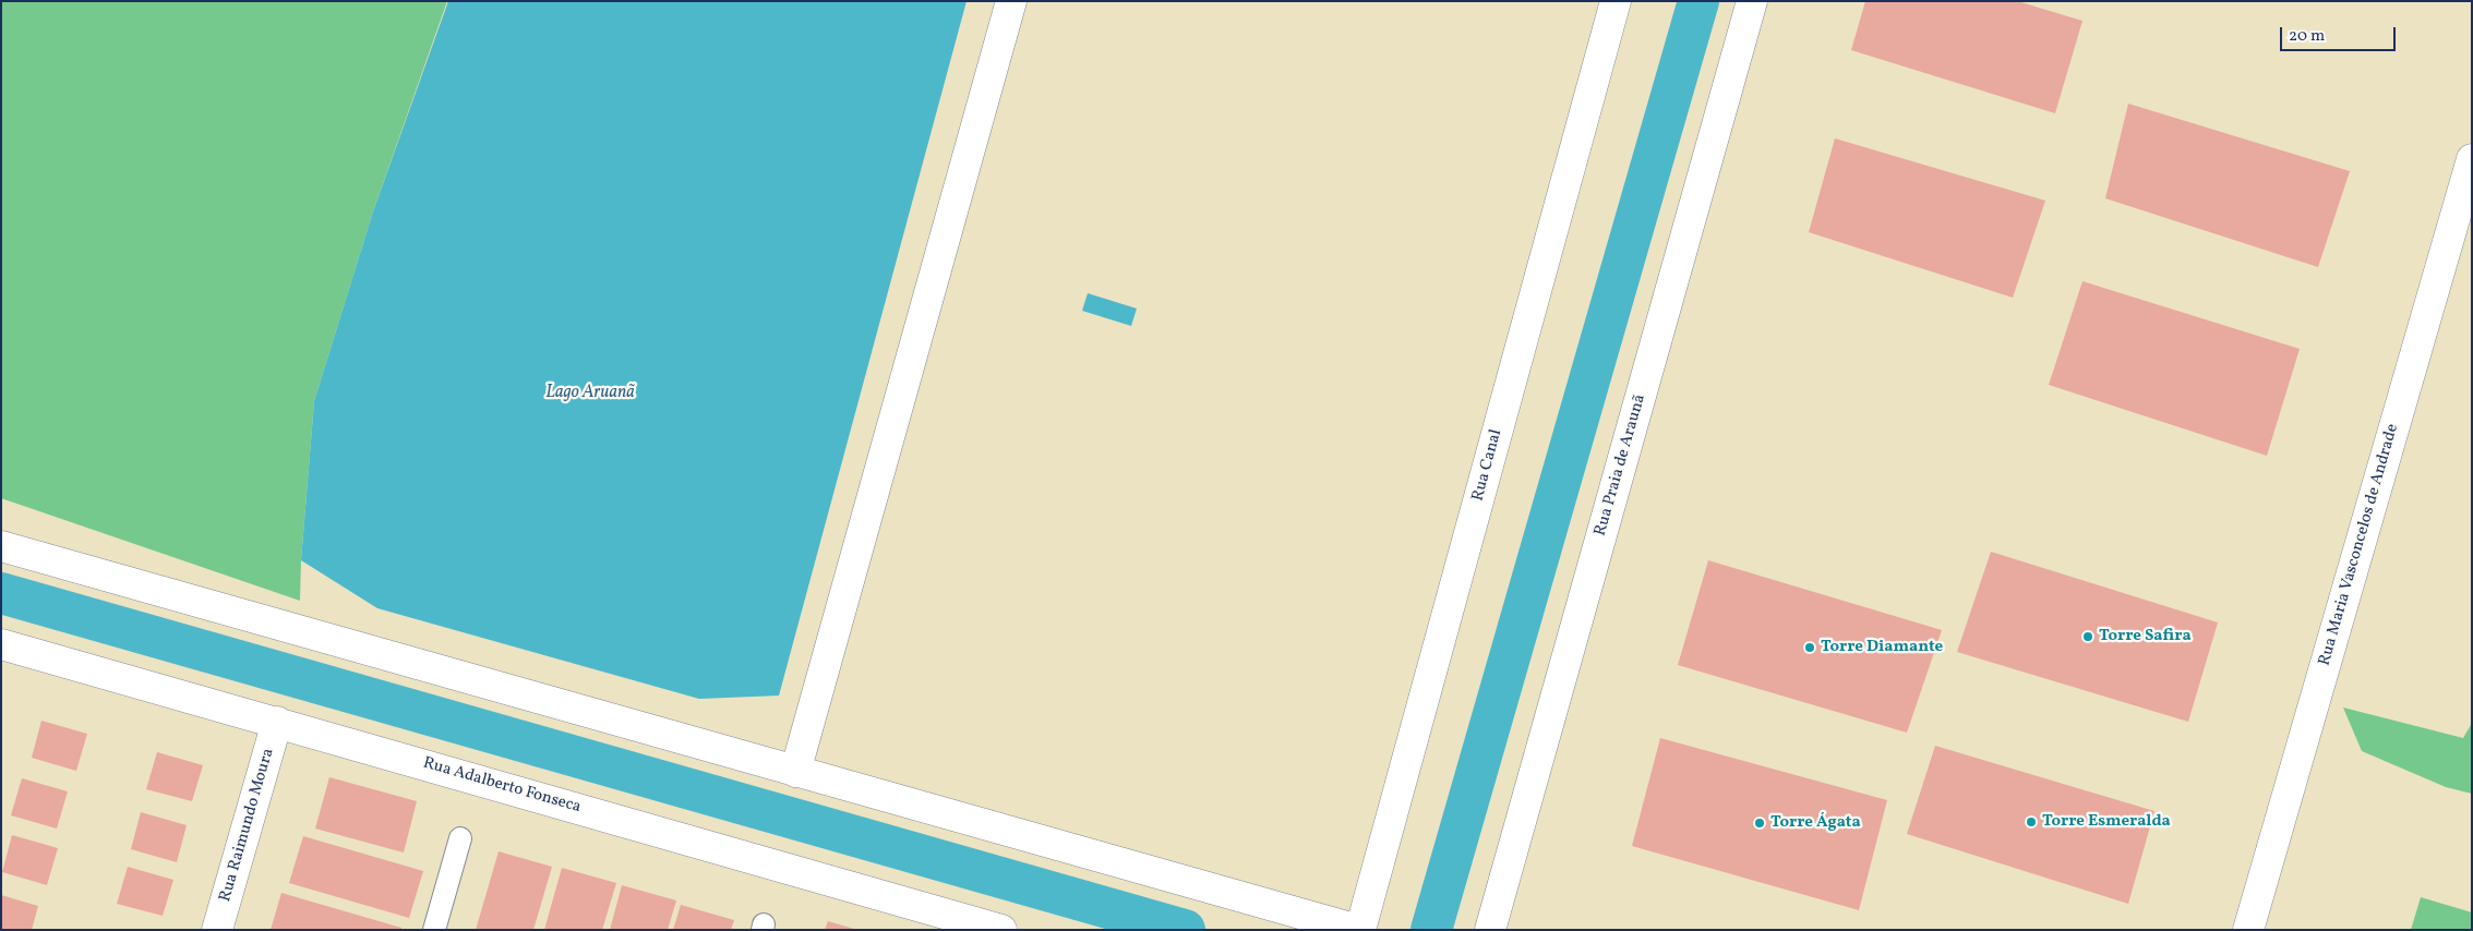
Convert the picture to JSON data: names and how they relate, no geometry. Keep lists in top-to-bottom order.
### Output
{
  "streets": {
    "street": [
      "Rua Canal",
      "Rua Praia de Araunã",
      "Rua Maria Vasconcelos de Andrade",
      "Rua Adalberto Fonseca",
      "Rua Raimundo Moura"
    ]
  },
  "crossings": [
    ["Rua Adalberto Fonseca", "Rua Raimundo Moura"]
  ],
  "water": ["Lago Aruanã"],
  "places": [
    "Torre Safira",
    "Torre Diamante",
    "Torre Esmeralda",
    "Torre Ágata"
  ],
  "scale_bar": "20 m"
}
